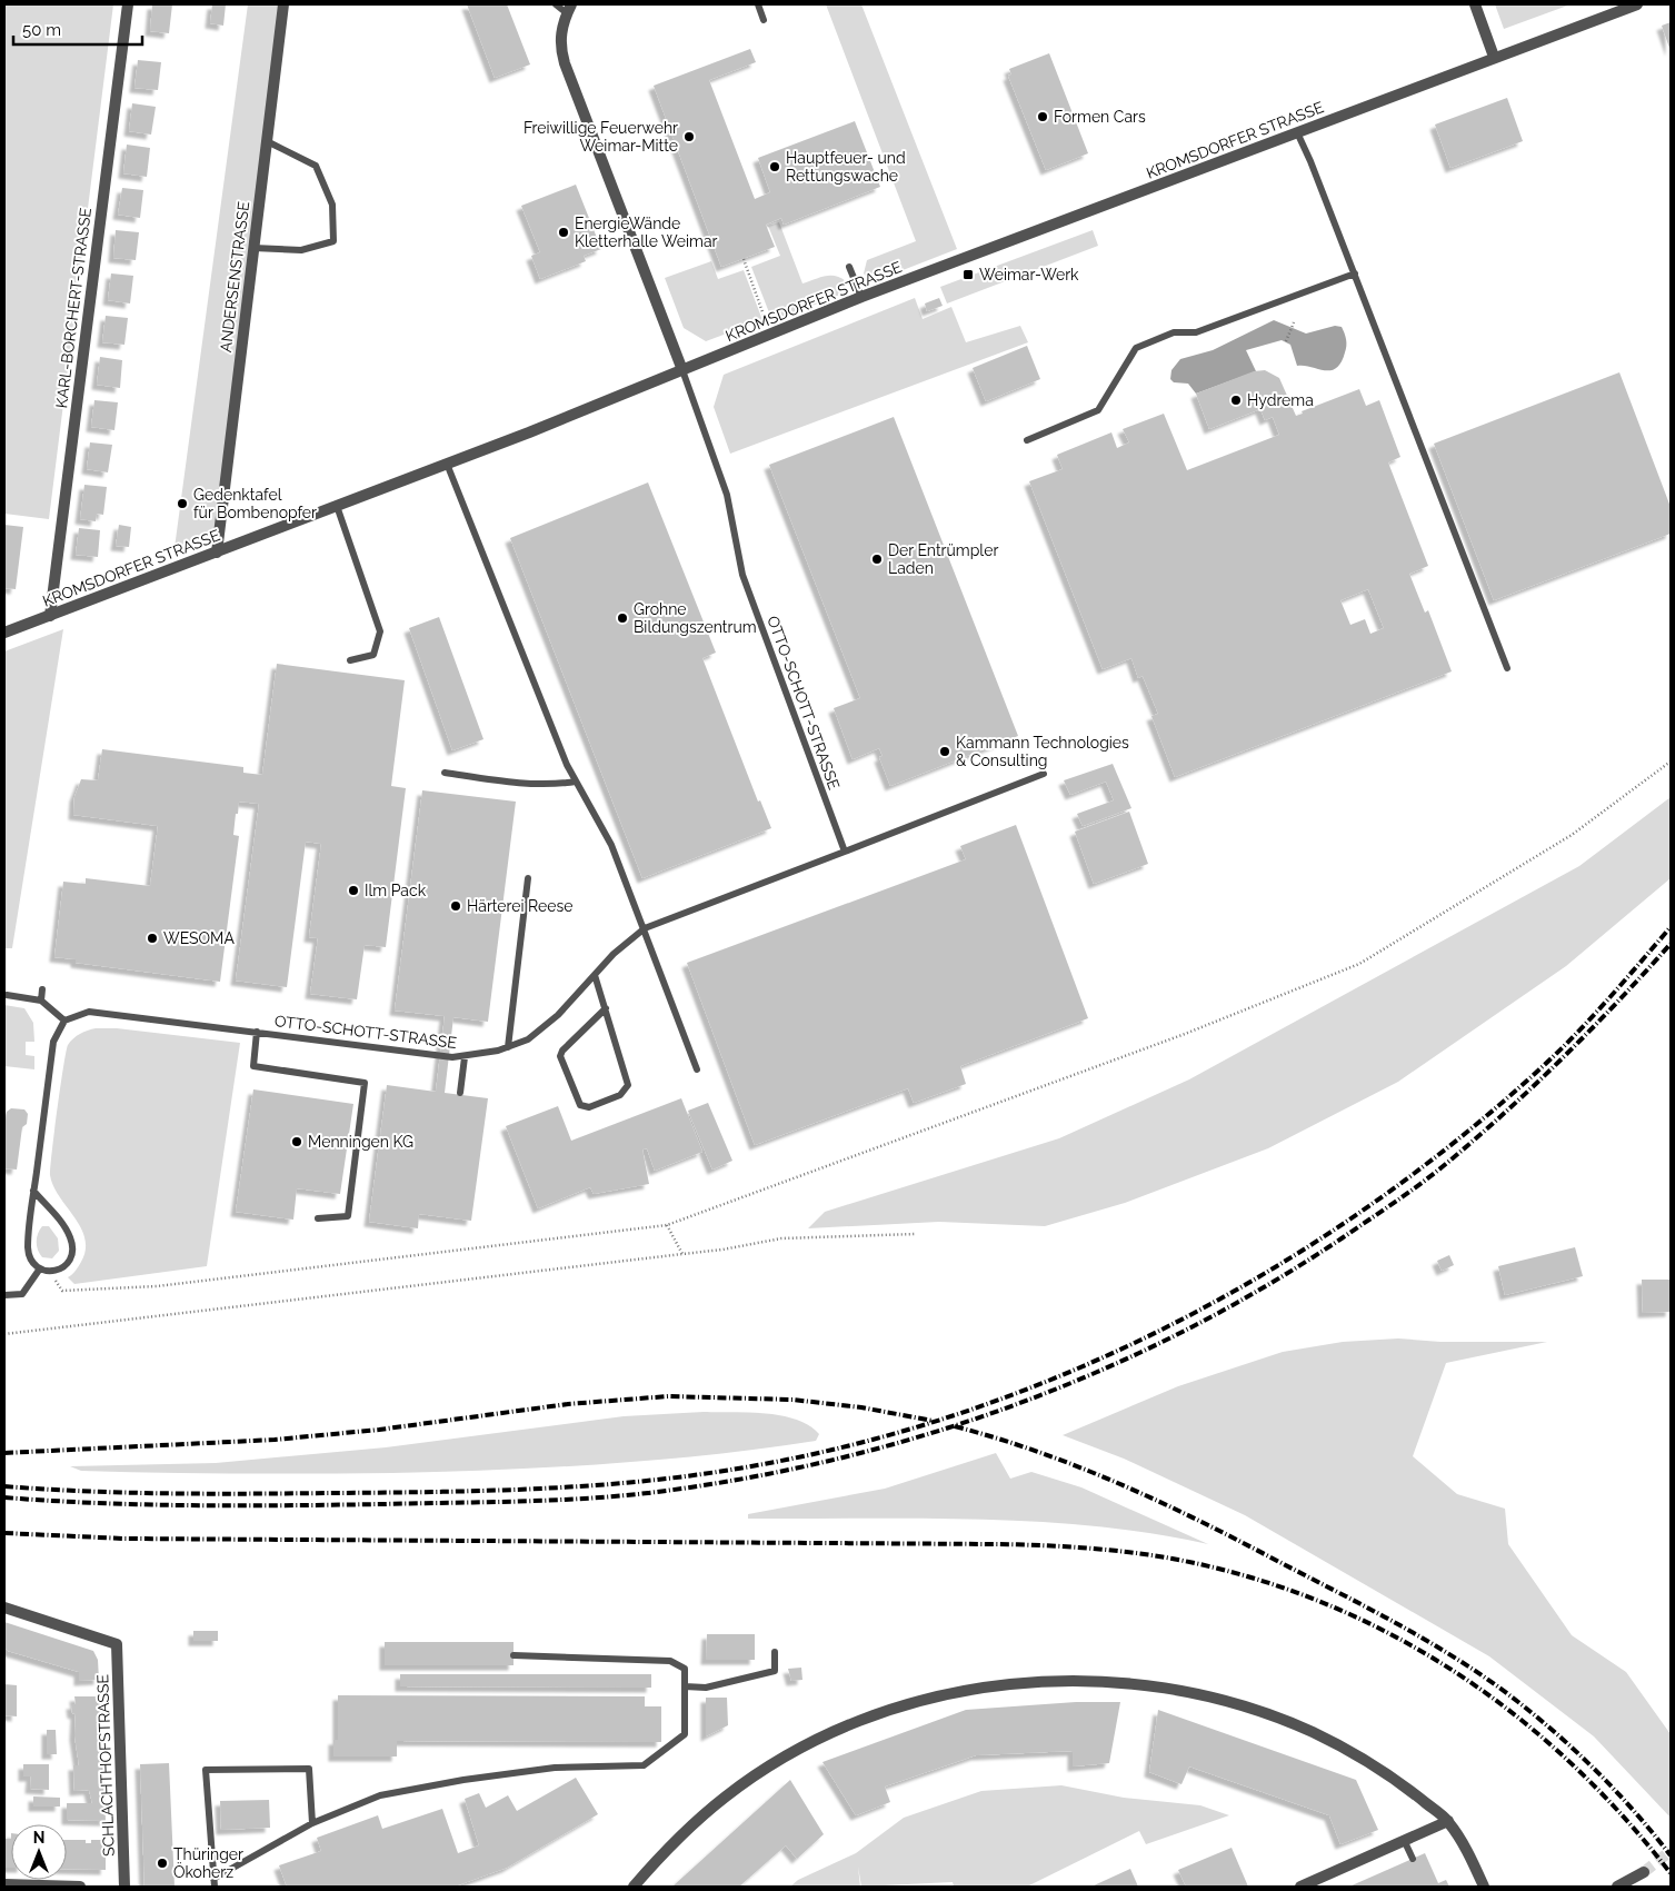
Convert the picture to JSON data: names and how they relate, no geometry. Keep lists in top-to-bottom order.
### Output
{
  "streets": {
    "street": [
      "KROMSDORFER STRASSE",
      "ANDERSENSTRASSE",
      "KARL-BORCHERT-STRASSE",
      "SCHLACHTHOFSTRASSE"
    ],
    "lane": ["OTTO-SCHOTT-STRASSE"]
  },
  "crossings": [
    ["KROMSDORFER STRASSE", "ANDERSENSTRASSE"],
    ["KROMSDORFER STRASSE", "KARL-BORCHERT-STRASSE"],
    ["KROMSDORFER STRASSE", "OTTO-SCHOTT-STRASSE"]
  ],
  "places": {
    "other": [
      "Formen Cars",
      "Freiwillige Feuerwehr Weimar-Mitte",
      "Hauptfeuer- und Rettungswache",
      "EnergieWände Kletterhalle Weimar",
      "Hydrema",
      "Gedenktafel für Bombenopfer",
      "Der Entrümpler Laden",
      "Grohne Bildungszentrum",
      "Kammann Technologies & Consulting",
      "Ilm Pack",
      "Härterei Reese",
      "WESOMA",
      "Menningen KG",
      "Thüringer Ökoherz"
    ],
    "transit": ["Weimar-Werk"]
  },
  "scale_bar": "50 m",
  "north": "top"
}
